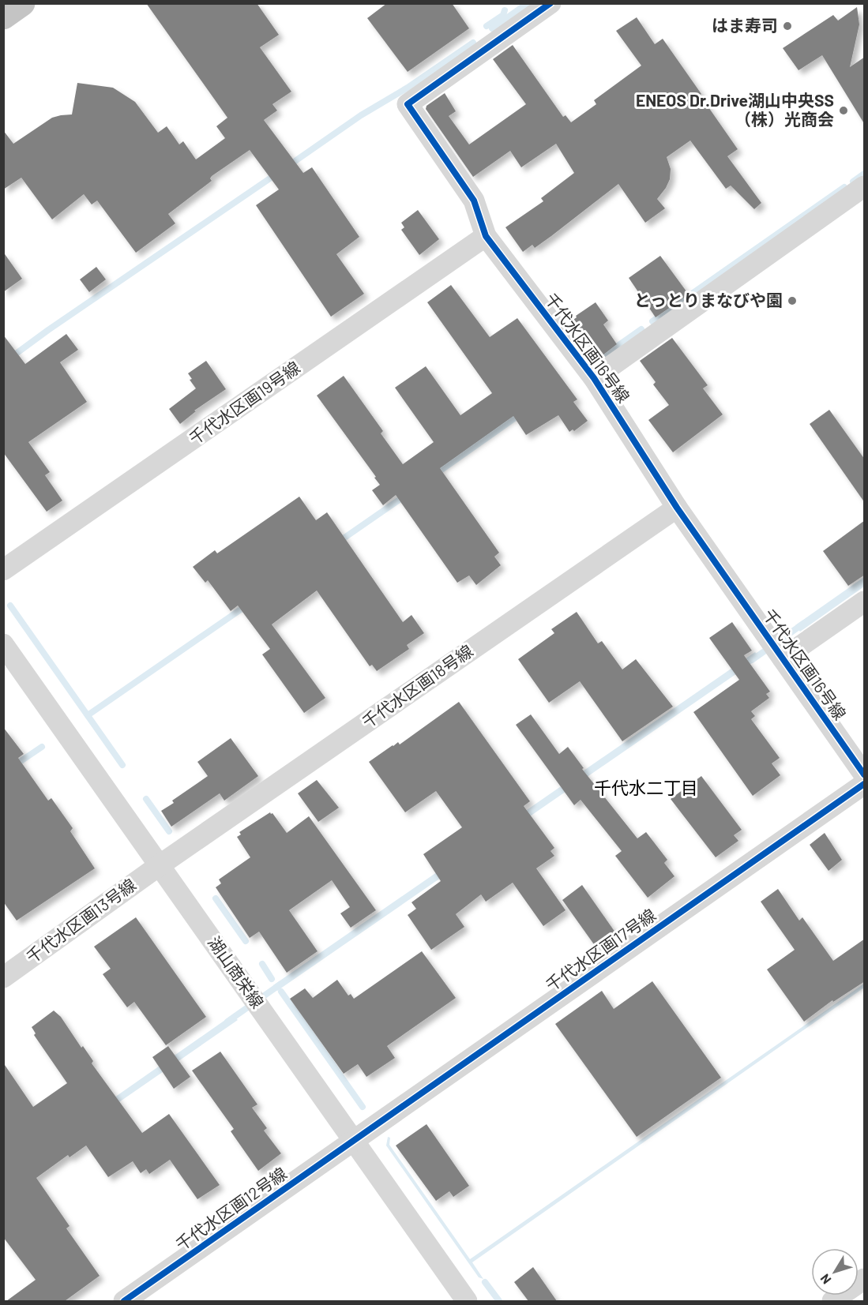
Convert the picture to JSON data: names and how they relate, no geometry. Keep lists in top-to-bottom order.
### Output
{
  "streets": {
    "street": [
      "千代水区画16号線",
      "千代水区画19号線",
      "千代水区画18号線",
      "千代水区画13号線",
      "千代水区画17号線",
      "湖山商栄線",
      "千代水区画12号線"
    ]
  },
  "crossings": [
    ["千代水区画16号線", "千代水区画19号線"],
    ["千代水区画16号線", "千代水区画18号線"],
    ["千代水区画18号線", "千代水区画13号線"],
    ["千代水区画18号線", "湖山商栄線"],
    ["千代水区画13号線", "湖山商栄線"],
    ["千代水区画17号線", "湖山商栄線"],
    ["千代水区画17号線", "千代水区画12号線"],
    ["湖山商栄線", "千代水区画12号線"]
  ],
  "districts": ["千代水二丁目"],
  "places": ["はま寿司", "ENEOS Dr.Drive湖山中央SS （株）光商会", "とっとりまなびや園"],
  "north": "bottom left"
}
